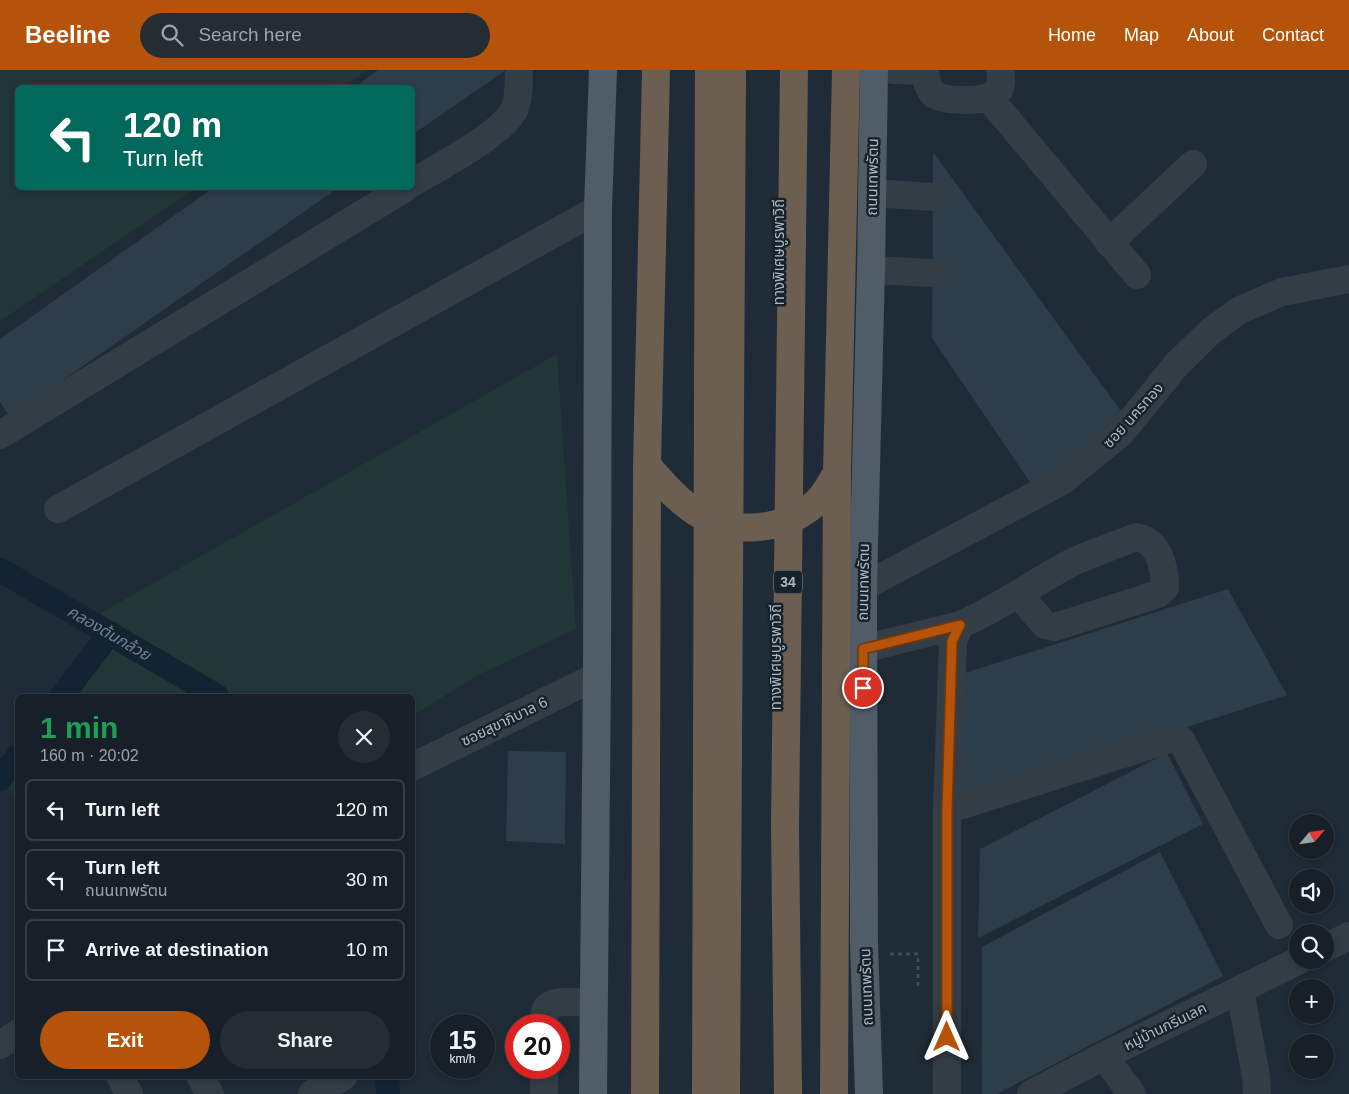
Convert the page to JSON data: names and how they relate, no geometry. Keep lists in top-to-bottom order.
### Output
{
  "streets": {
    "highway": ["ทางพิเศษบูรพาวิถี", "34"],
    "main road": ["ถนนเทพรัตน"],
    "street": ["ซอย นครทอง", "ซอยสุขาภิบาล 6", "หมู่บ้านกรีนเลค"]
  },
  "crossings": [
    ["ถนนเทพรัตน", "ซอย นครทอง"]
  ],
  "water": ["คลองต้นกล้วย"],
  "north": "top right",
  "page": {
    "header": "Beeline",
    "search": "Search here",
    "nav": [
      "Home",
      "Map",
      "About",
      "Contact"
    ],
    "turn": ["120 m", "Turn left"],
    "heading": ["1 min", "160 m · 20:02"],
    "list": [
      {
        "name": "Turn left",
        "value": "120 m"
      },
      {
        "name": "Turn left",
        "note": "ถนนเทพรัตน",
        "value": "30 m"
      },
      {
        "name": "Arrive at destination",
        "value": "10 m"
      }
    ],
    "map_buttons": ["+", "−"],
    "buttons": ["Exit", "Share"],
    "speed": "15 km/h",
    "limit": "20"
  }
}
